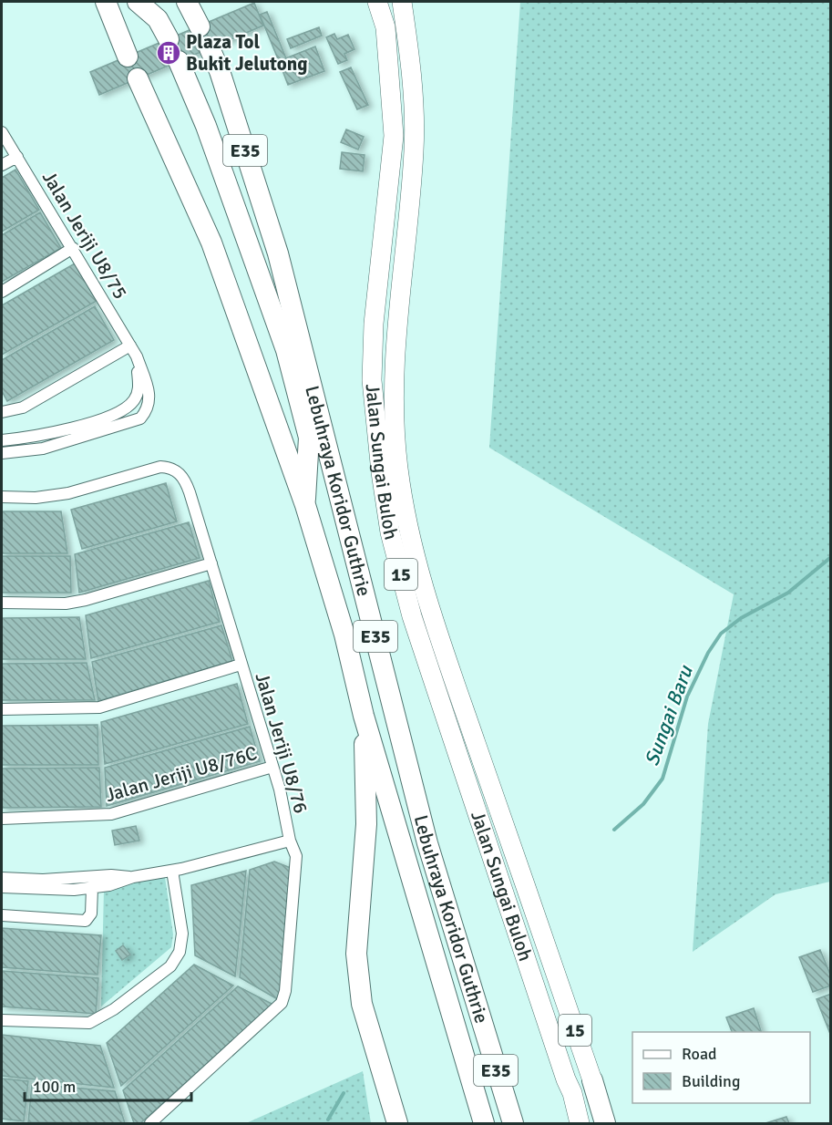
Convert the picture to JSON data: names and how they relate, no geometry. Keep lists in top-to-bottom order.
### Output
{
  "streets": {
    "highway": [
      "E35",
      "Jalan Sungai Buloh",
      "Lebuhraya Koridor Guthrie",
      "15"
    ],
    "street": ["Jalan Jeriji U8/75", "Jalan Jeriji U8/76", "Jalan Jeriji U8/76C"]
  },
  "crossings": [
    ["Jalan Jeriji U8/76", "Jalan Jeriji U8/76C"]
  ],
  "water": ["Sungai Baru"],
  "places": {
    "building": ["Plaza Tol Bukit Jelutong"]
  },
  "legend": ["Road", "Building"],
  "scale_bar": "100 m"
}
